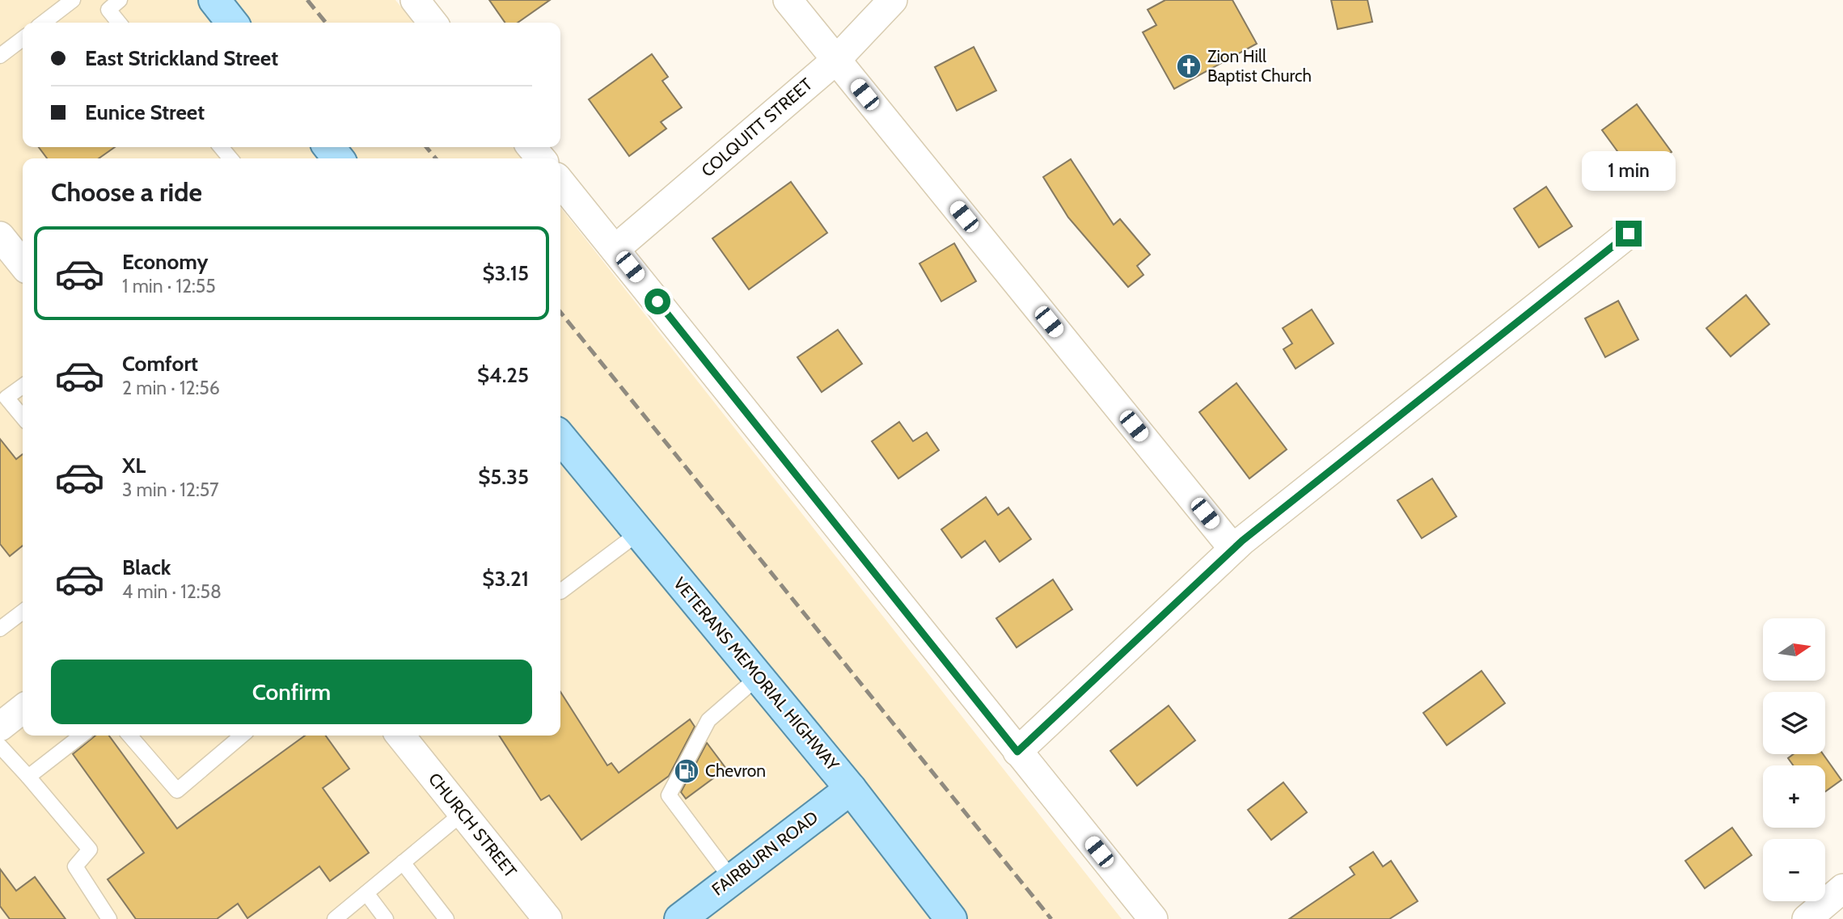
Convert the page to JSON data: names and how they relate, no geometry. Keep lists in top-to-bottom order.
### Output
{
  "streets": {
    "main road": ["VETERANS MEMORIAL HIGHWAY", "FAIRBURN ROAD"],
    "street": ["COLQUITT STREET", "CHURCH STREET"]
  },
  "crossings": [
    ["VETERANS MEMORIAL HIGHWAY", "FAIRBURN ROAD"]
  ],
  "places": {
    "church": ["Zion Hill Baptist Church"],
    "fuel station": ["Chevron"]
  },
  "north": "right",
  "page": {
    "banner": ["East Strickland Street", "Eunice Street"],
    "bubble": "1 min",
    "heading": "Choose a ride",
    "list": [
      {
        "name": "Economy",
        "note": "1 min · 12:55",
        "value": "$3.15"
      },
      {
        "name": "Comfort",
        "note": "2 min · 12:56",
        "value": "$4.25"
      },
      {
        "name": "XL",
        "note": "3 min · 12:57",
        "value": "$5.35"
      },
      {
        "name": "Black",
        "note": "4 min · 12:58",
        "value": "$3.21"
      }
    ],
    "map_buttons": ["+", "−"],
    "buttons": "Confirm"
  }
}
